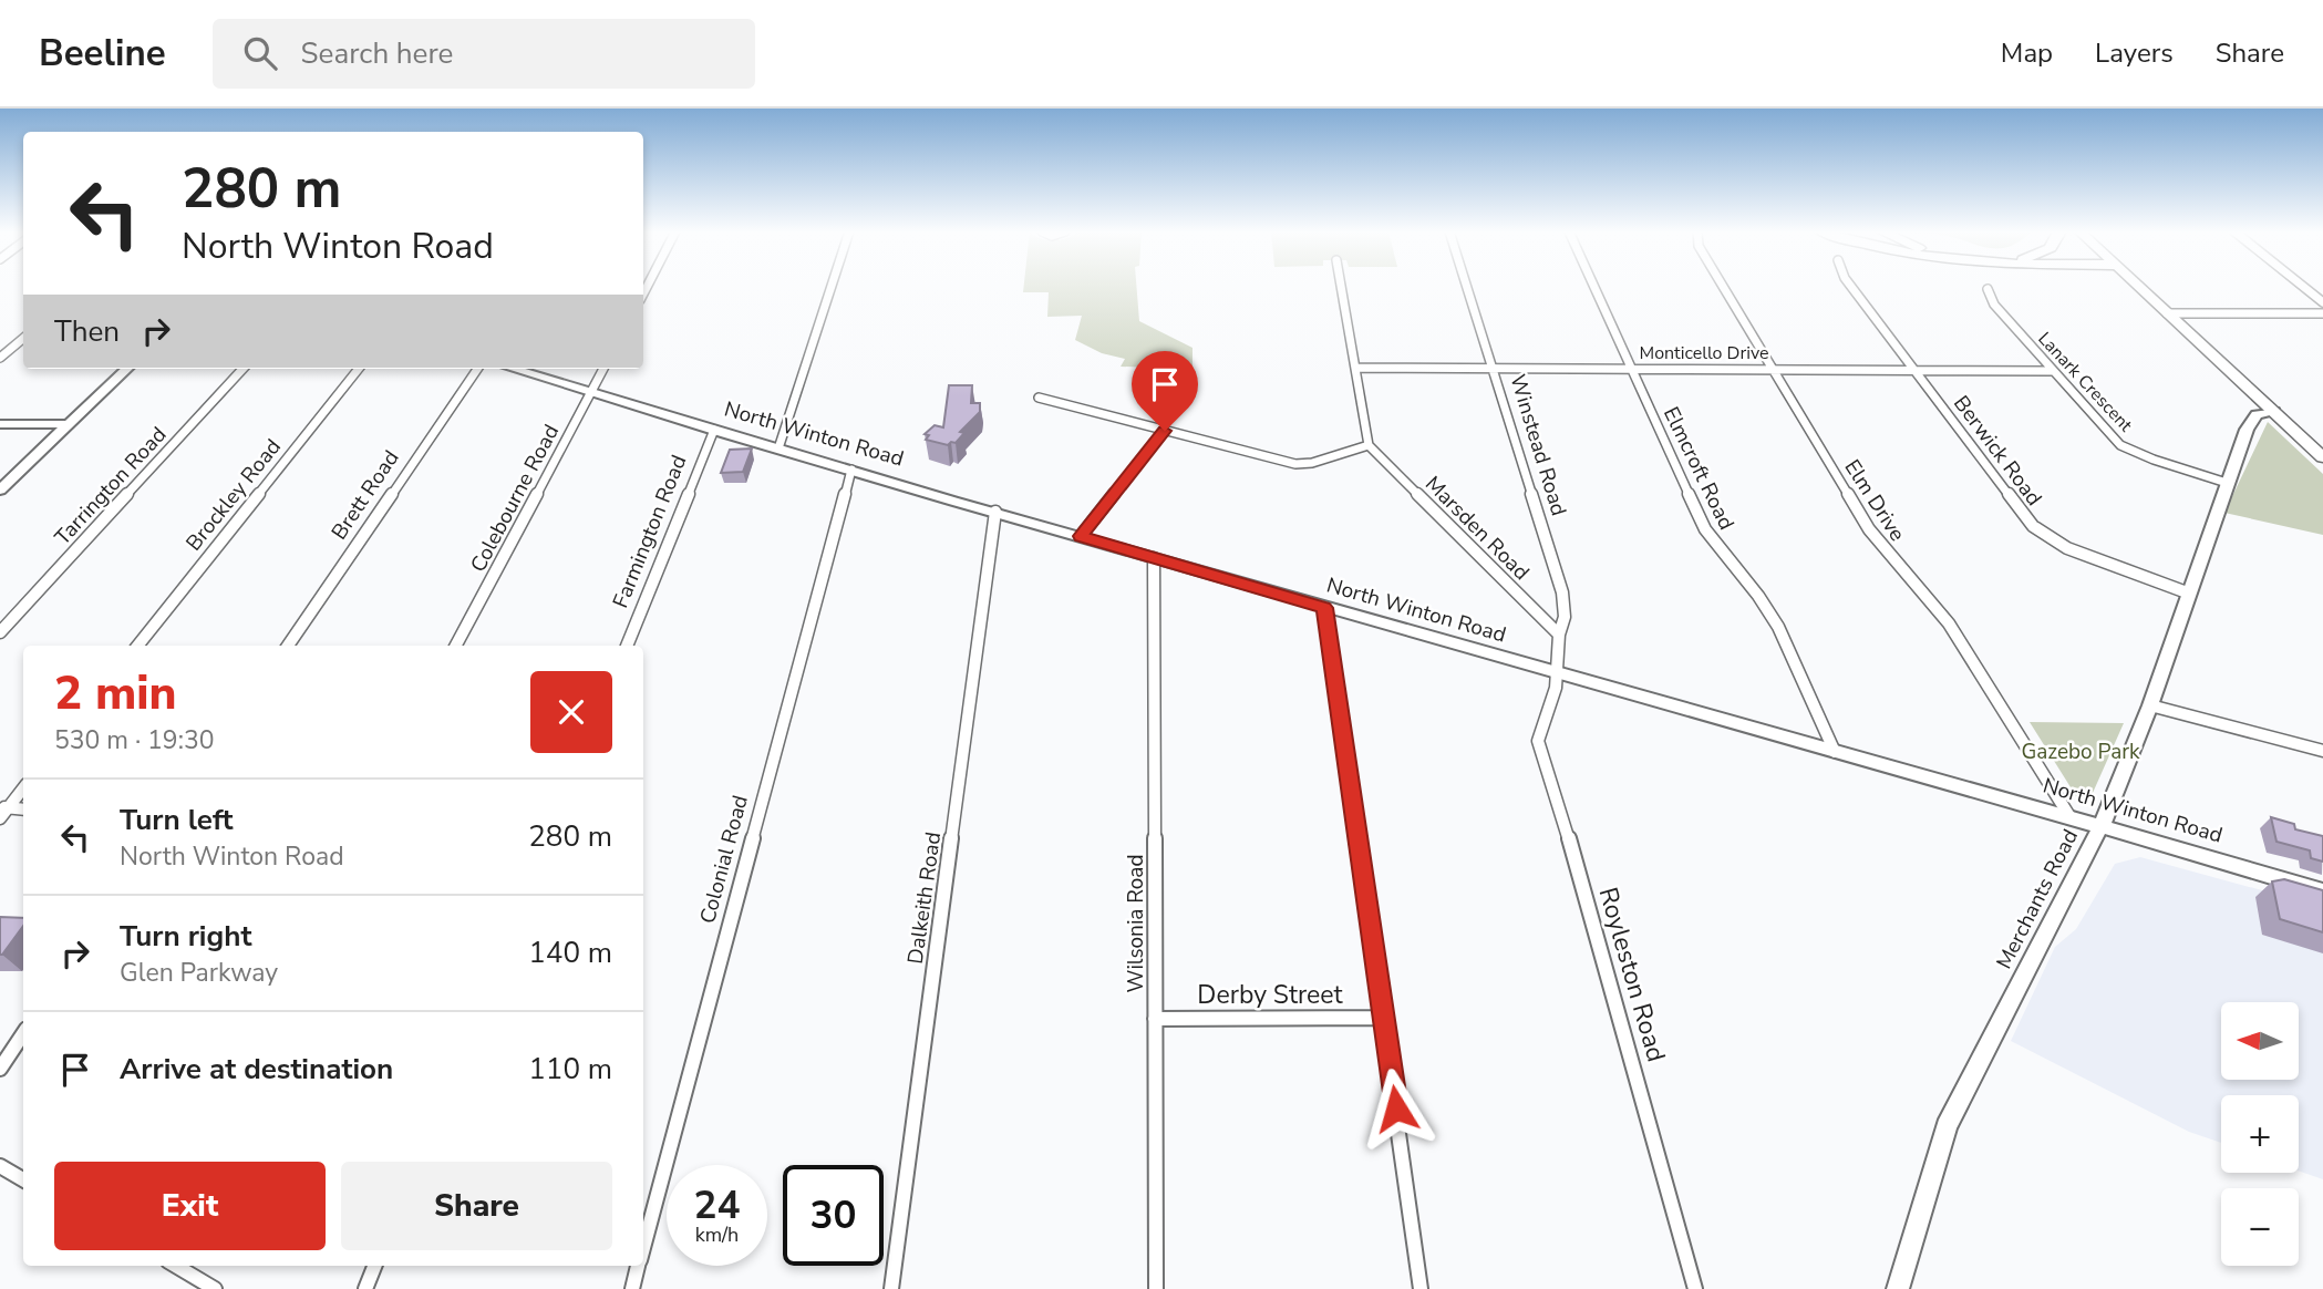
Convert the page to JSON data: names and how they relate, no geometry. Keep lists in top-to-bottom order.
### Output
{
  "streets": {
    "main road": ["North Winton Road", "Merchants Road"],
    "street": [
      "Monticello Drive",
      "Lanark Crescent",
      "Winstead Road",
      "Berwick Road",
      "Elmcroft Road",
      "Tarrington Road",
      "Brockley Road",
      "Brett Road",
      "Colebourne Road",
      "Elm Drive",
      "Marsden Road",
      "Farmington Road",
      "Colonial Road",
      "Dalkeith Road",
      "Wilsonia Road",
      "Royleston Road",
      "Derby Street"
    ]
  },
  "crossings": [
    ["Monticello Drive", "Lanark Crescent"],
    ["Monticello Drive", "Winstead Road"],
    ["Monticello Drive", "Berwick Road"],
    ["Monticello Drive", "Elmcroft Road"],
    ["Monticello Drive", "Elm Drive"],
    ["Lanark Crescent", "Merchants Road"],
    ["North Winton Road", "Winstead Road"],
    ["North Winton Road", "Elmcroft Road"],
    ["North Winton Road", "Colebourne Road"],
    ["North Winton Road", "Elm Drive"],
    ["North Winton Road", "Farmington Road"],
    ["North Winton Road", "Colonial Road"],
    ["North Winton Road", "Dalkeith Road"],
    ["North Winton Road", "Merchants Road"],
    ["North Winton Road", "Wilsonia Road"],
    ["North Winton Road", "Royleston Road"],
    ["Winstead Road", "Marsden Road"],
    ["Winstead Road", "Royleston Road"],
    ["Berwick Road", "Merchants Road"],
    ["Wilsonia Road", "Derby Street"]
  ],
  "parks": ["Gazebo Park"],
  "north": "left",
  "page": {
    "header": "Beeline",
    "search": "Search here",
    "nav": ["Map", "Layers", "Share"],
    "turn": ["280 m", "North Winton Road"],
    "then": "Then",
    "heading": ["2 min", "530 m · 19:30"],
    "list": [
      {
        "name": "Turn left",
        "note": "North Winton Road",
        "value": "280 m"
      },
      {
        "name": "Turn right",
        "note": "Glen Parkway",
        "value": "140 m"
      },
      {
        "name": "Arrive at destination",
        "value": "110 m"
      }
    ],
    "map_buttons": ["+", "−"],
    "buttons": ["Exit", "Share"],
    "speed": "24 km/h",
    "limit": "30"
  }
}
